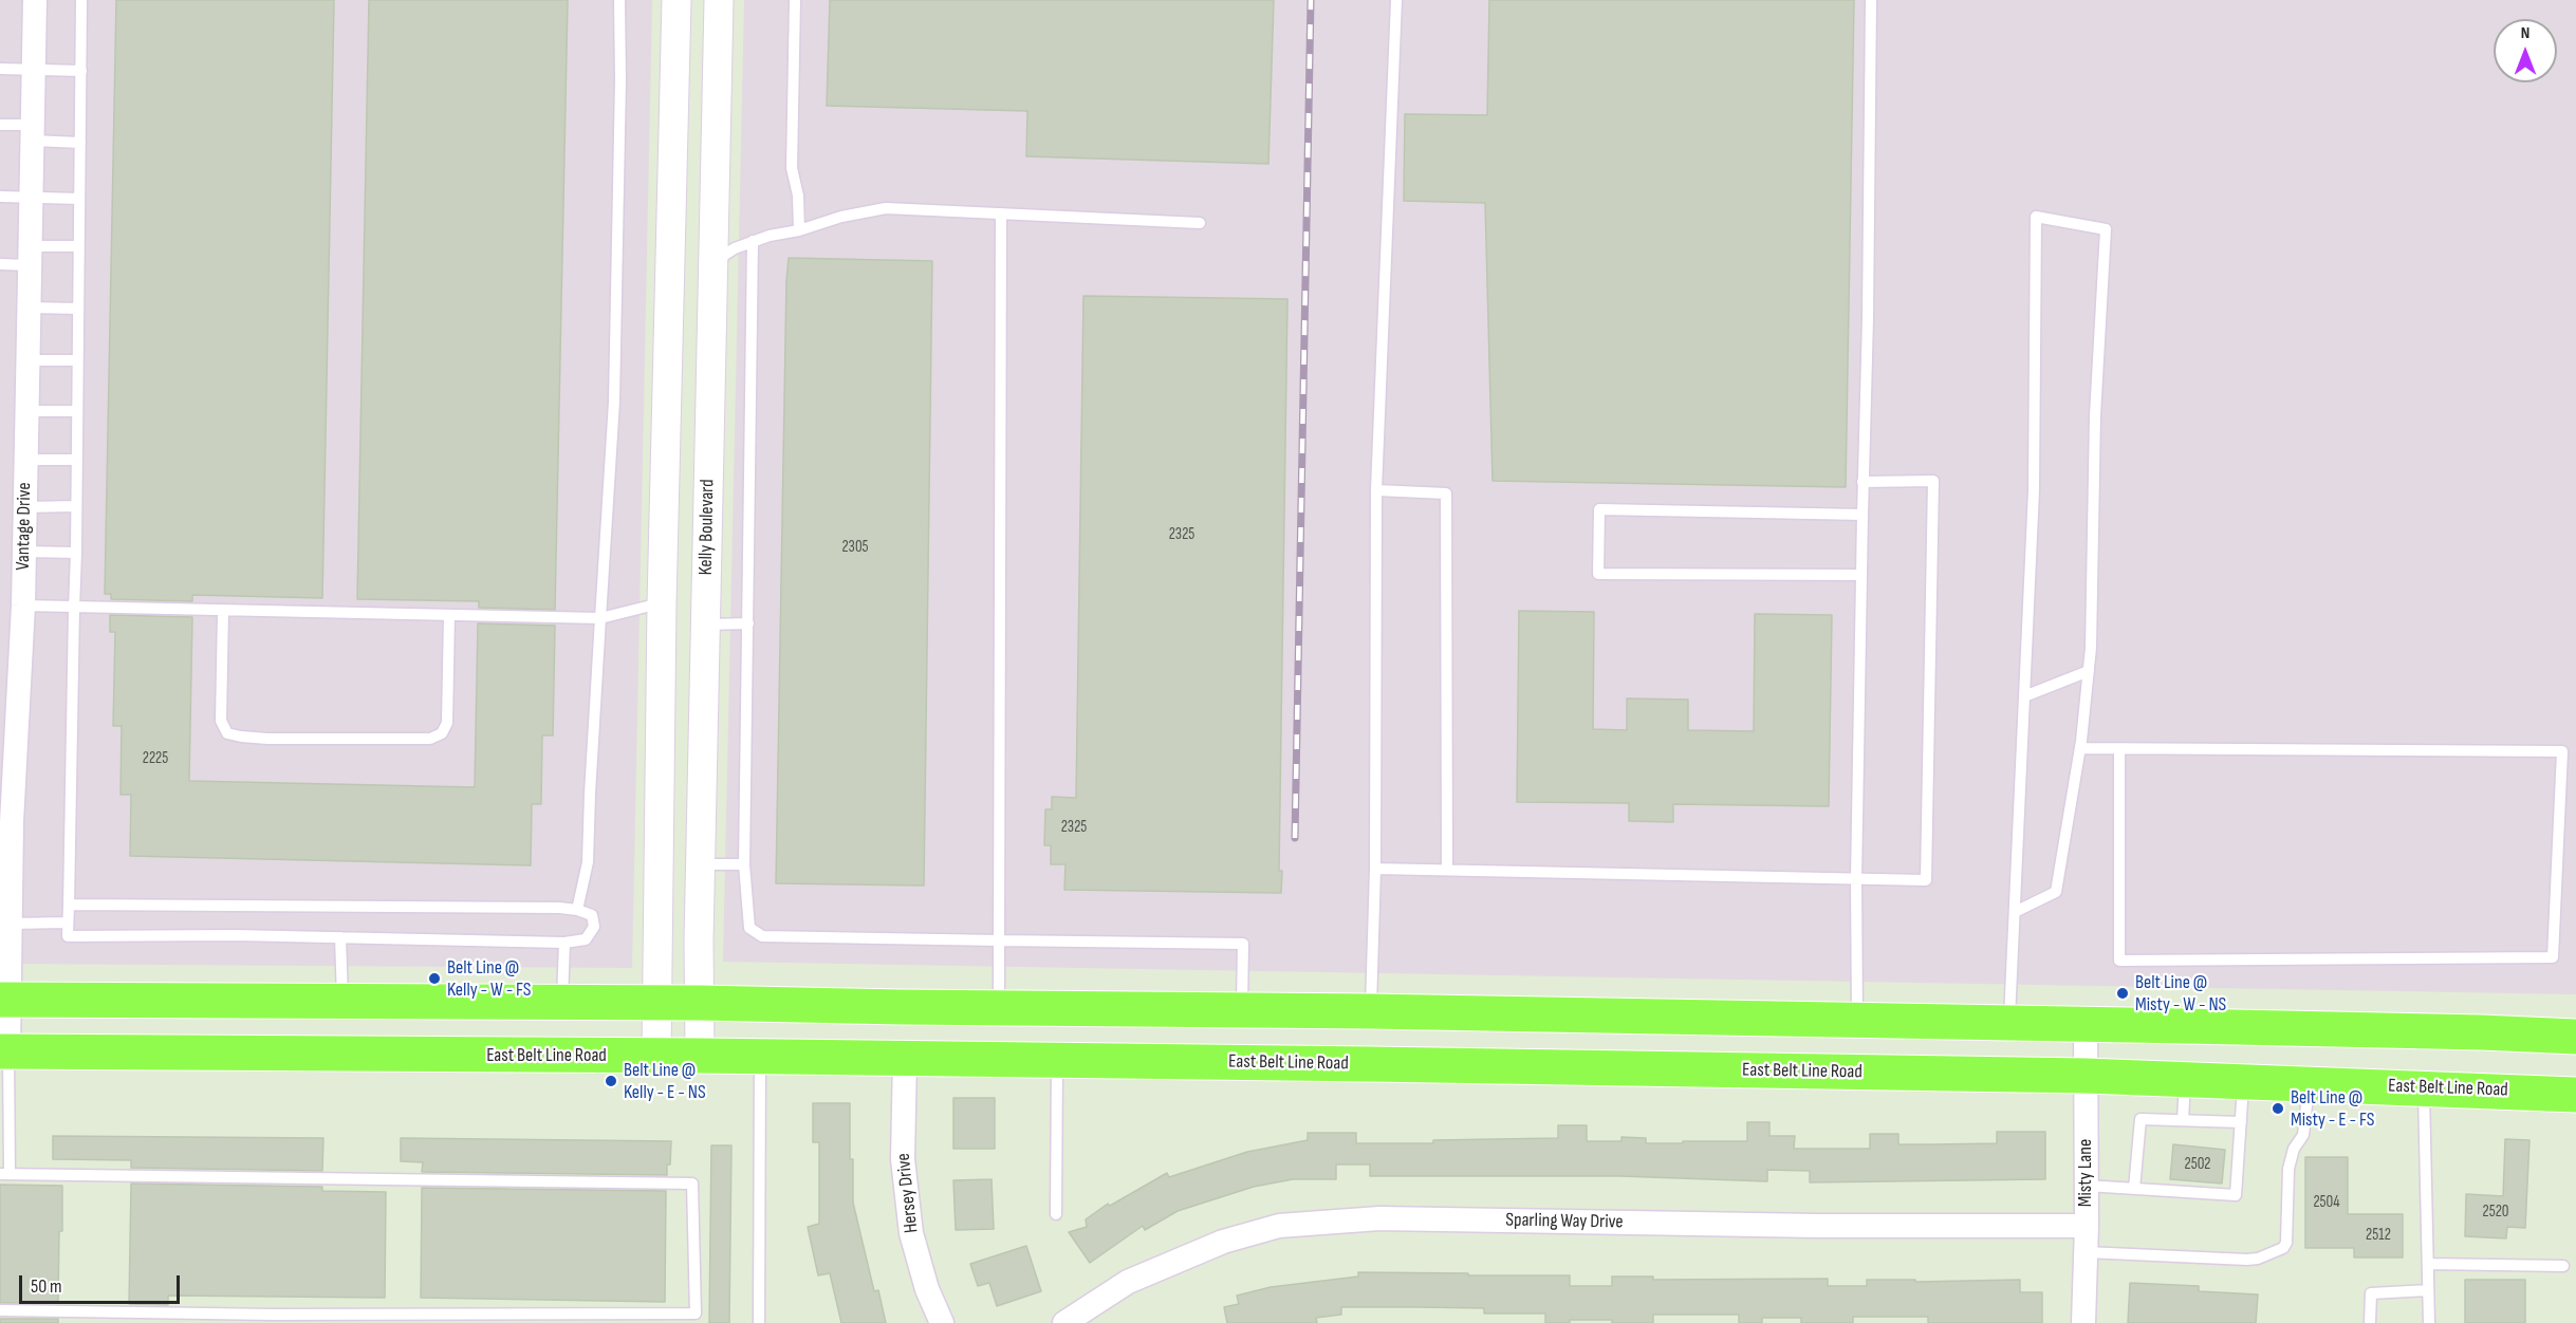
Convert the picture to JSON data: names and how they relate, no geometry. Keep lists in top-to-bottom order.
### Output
{
  "streets": {
    "main road": ["East Belt Line Road"],
    "street": [
      "Vantage Drive",
      "Kelly Boulevard",
      "Misty Lane",
      "Hersey Drive",
      "Sparling Way Drive"
    ]
  },
  "crossings": [
    ["Vantage Drive", "East Belt Line Road"],
    ["Kelly Boulevard", "East Belt Line Road"],
    ["East Belt Line Road", "Misty Lane"],
    ["East Belt Line Road", "Hersey Drive"],
    ["Misty Lane", "Sparling Way Drive"]
  ],
  "places": [
    "Belt Line @ Kelly - W - FS",
    "Belt Line @ Misty - W - NS",
    "Belt Line @ Kelly - E - NS",
    "Belt Line @ Misty - E - FS"
  ],
  "house_numbers": [
    "2325",
    "2305",
    "2225",
    "2325",
    "2502",
    "2504",
    "2520",
    "2512"
  ],
  "scale_bar": "50 m",
  "north": "top"
}
